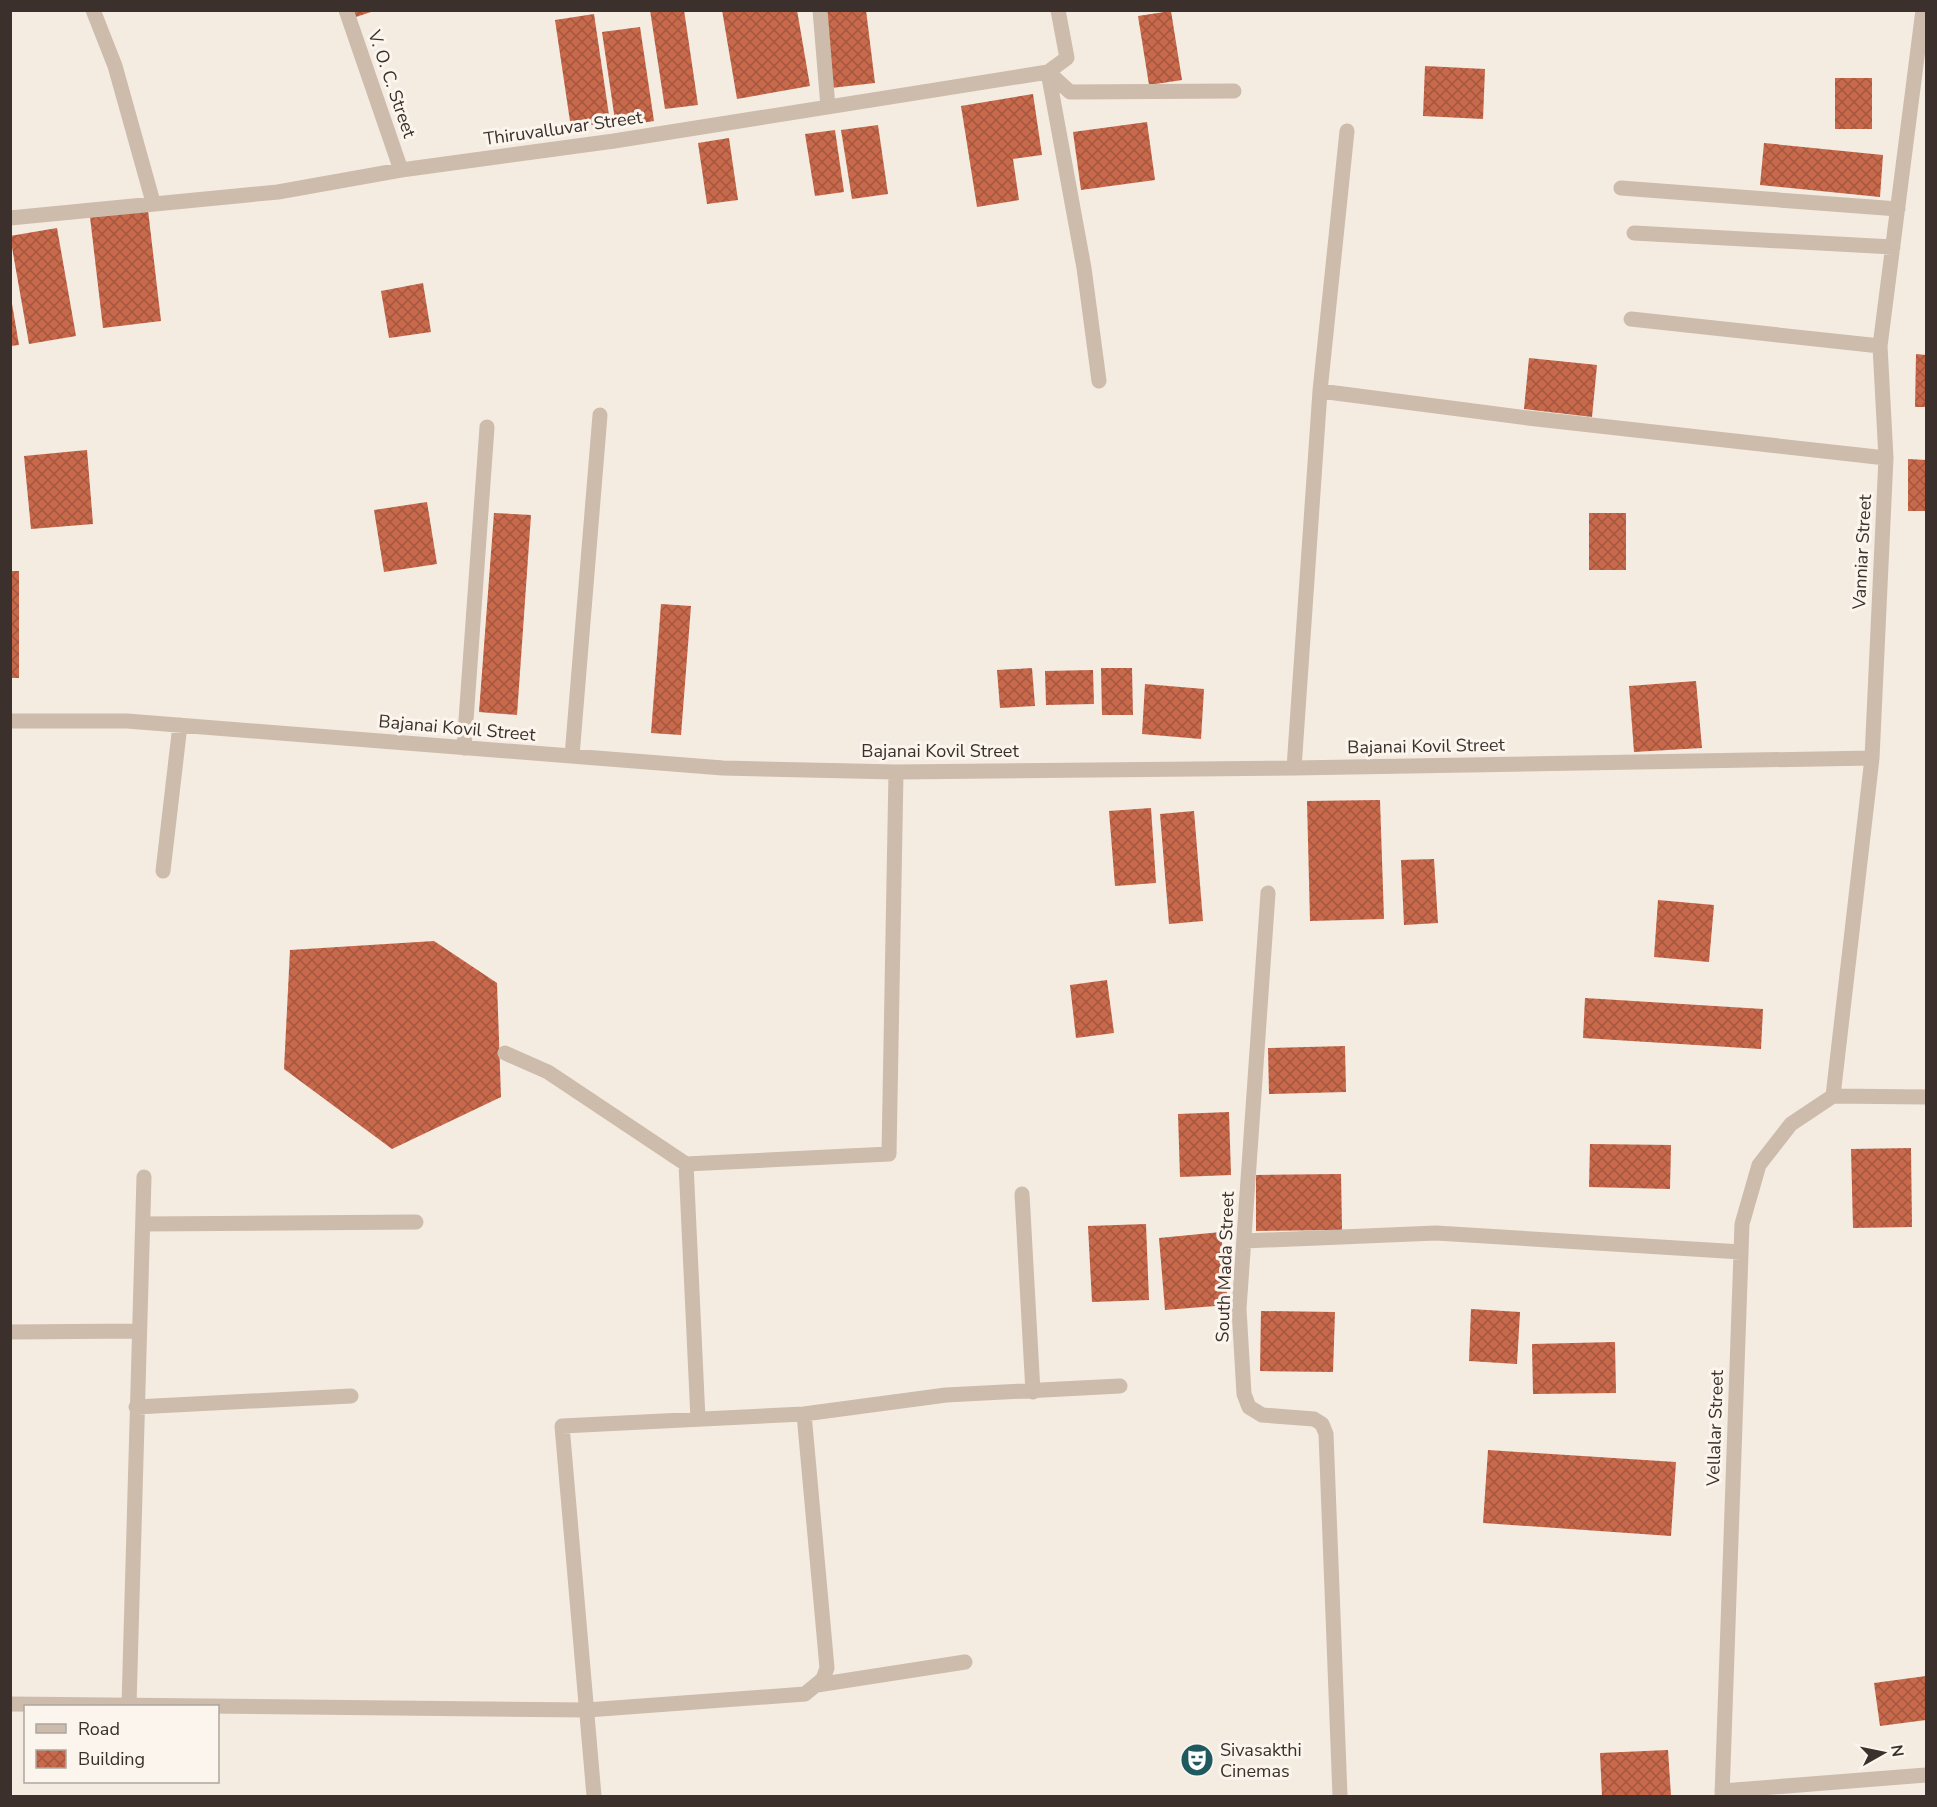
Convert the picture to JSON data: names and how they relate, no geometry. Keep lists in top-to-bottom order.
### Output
{
  "streets": {
    "street": [
      "V. O. C. Street",
      "Thiruvalluvar Street",
      "Vanniar Street",
      "Bajanai Kovil Street",
      "South Mada Street",
      "Vellalar Street"
    ]
  },
  "crossings": [
    ["V. O. C. Street", "Thiruvalluvar Street"],
    ["Vanniar Street", "Bajanai Kovil Street"],
    ["Vanniar Street", "Vellalar Street"]
  ],
  "places": {
    "theatre": ["Sivasakthi Cinemas"]
  },
  "legend": ["Road", "Building"],
  "north": "right"
}
